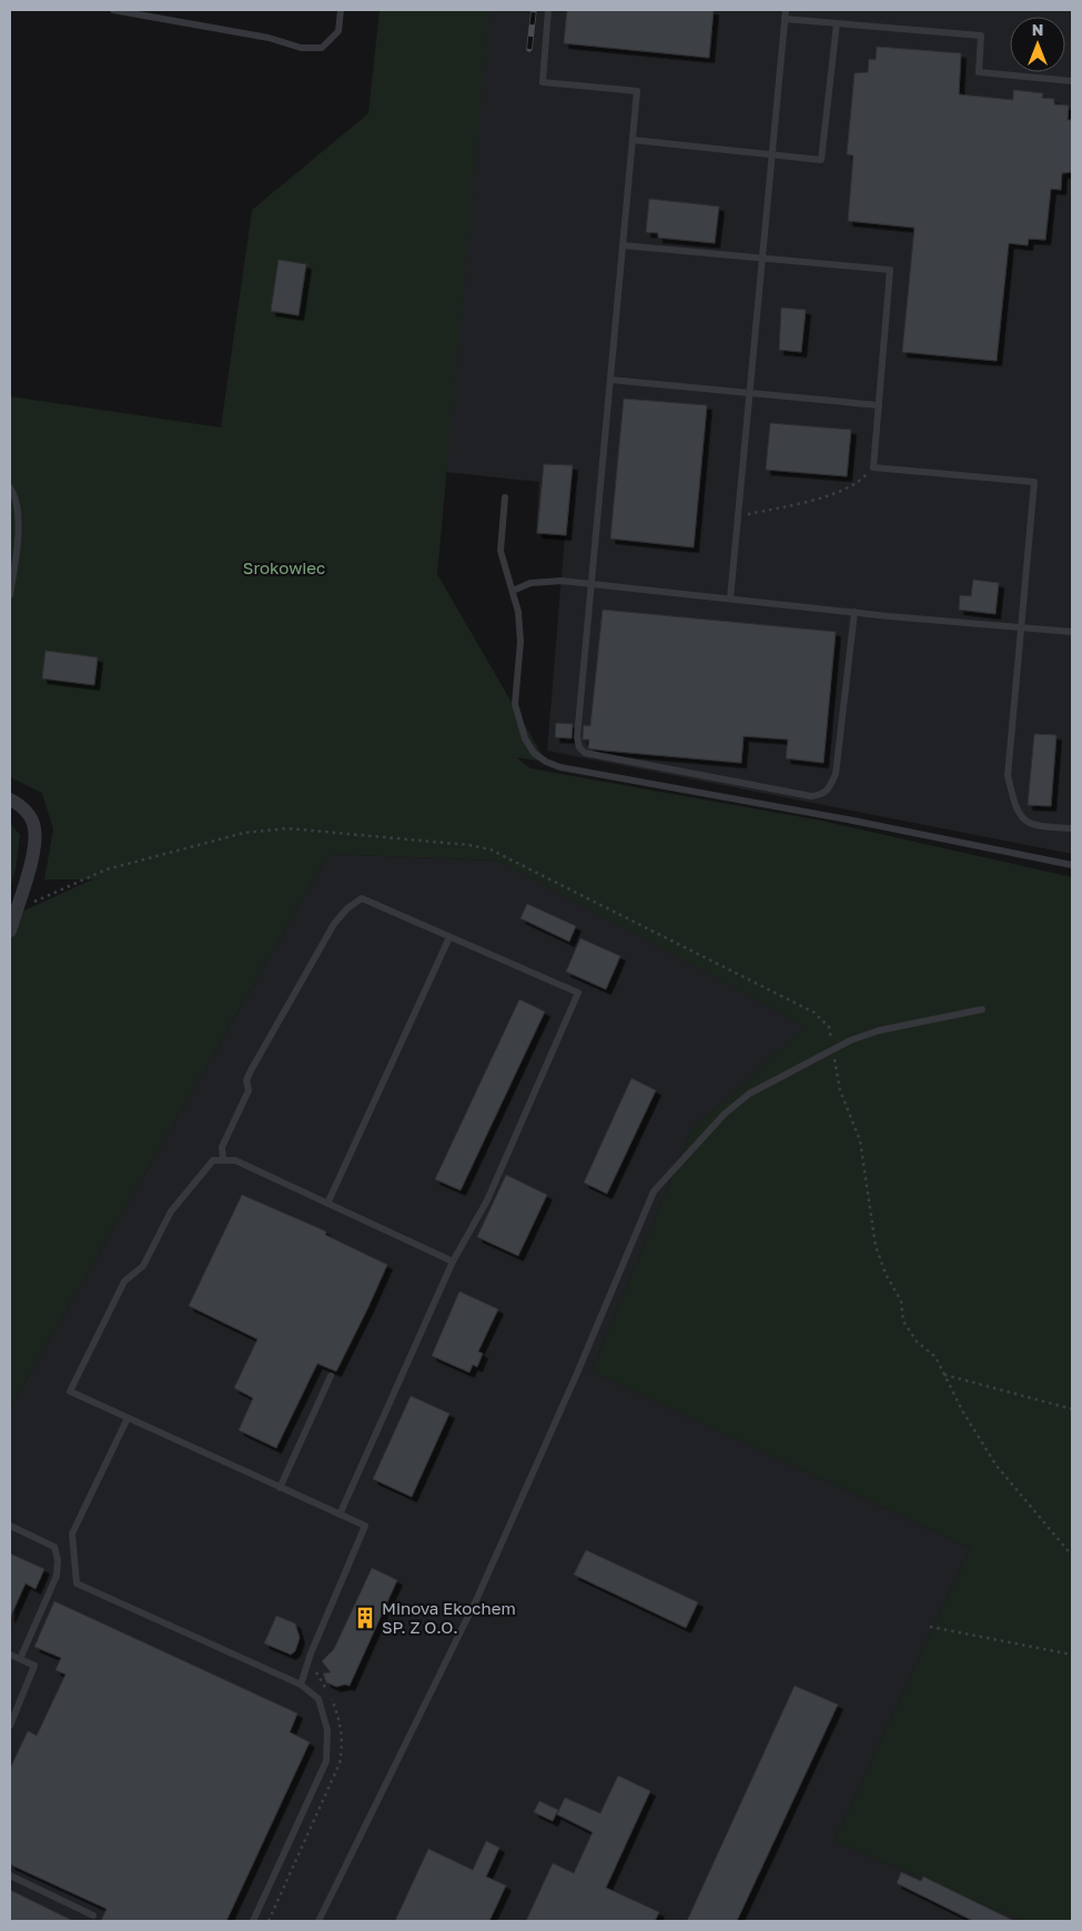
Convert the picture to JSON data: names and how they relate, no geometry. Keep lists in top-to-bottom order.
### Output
{
  "parks": ["Srokowiec"],
  "places": {
    "building": ["Minova Ekochem SP. Z O.O."]
  },
  "north": "top"
}
